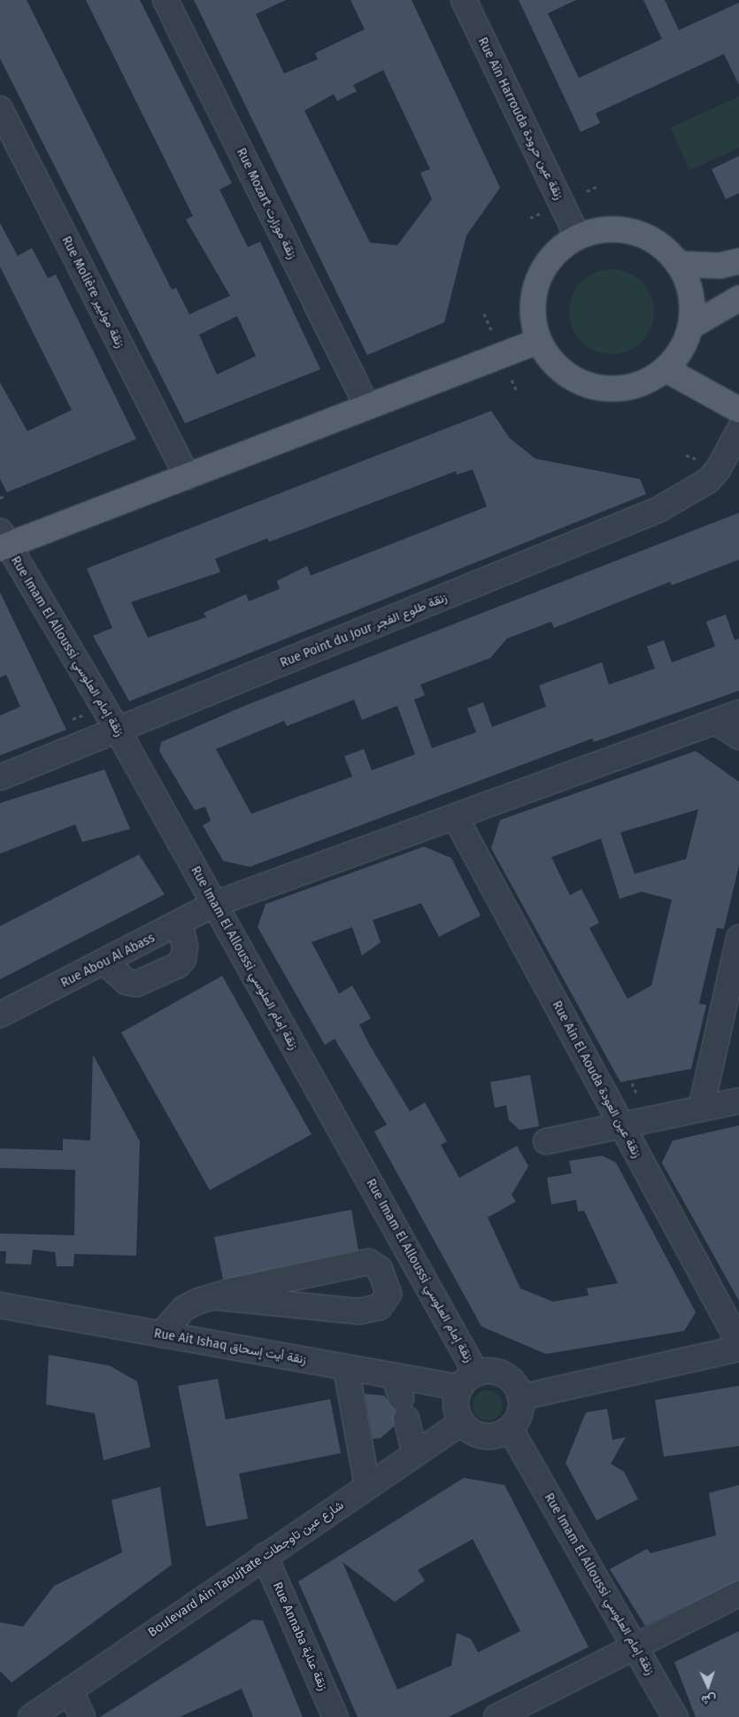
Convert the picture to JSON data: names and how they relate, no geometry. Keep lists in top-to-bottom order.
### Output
{
  "streets": {
    "street": [
      "Rue Aïn Harrouda زنقة عين حرودة",
      "Rue Mozart زنقة موزارت",
      "Rue Molière زنقة موليير",
      "Rue Point du Jour زنقة طلوع الفجر",
      "Rue Imam El Alloussi زنقة إمام العلوسي",
      "Rue Abou Al Abass",
      "Rue Ain El Aouda زنقة عين العودة",
      "Rue Ait Ishaq زنقة أيت إسحاق",
      "Boulevard Ain Taoujtate شارع عين تاوجطات",
      "Rue Annaba زنقة عنابة"
    ]
  },
  "crossings": [
    ["Rue Point du Jour زنقة طلوع الفجر", "Rue Imam El Alloussi زنقة إمام العلوسي"],
    ["Rue Imam El Alloussi زنقة إمام العلوسي", "Rue Abou Al Abass"],
    ["Rue Imam El Alloussi زنقة إمام العلوسي", "Rue Ait Ishaq زنقة أيت إسحاق"],
    ["Rue Imam El Alloussi زنقة إمام العلوسي", "Boulevard Ain Taoujtate شارع عين تاوجطات"],
    ["Rue Abou Al Abass", "Rue Ain El Aouda زنقة عين العودة"],
    ["Rue Ait Ishaq زنقة أيت إسحاق", "Boulevard Ain Taoujtate شارع عين تاوجطات"],
    ["Boulevard Ain Taoujtate شارع عين تاوجطات", "Rue Annaba زنقة عنابة"]
  ],
  "north": "bottom"
}
